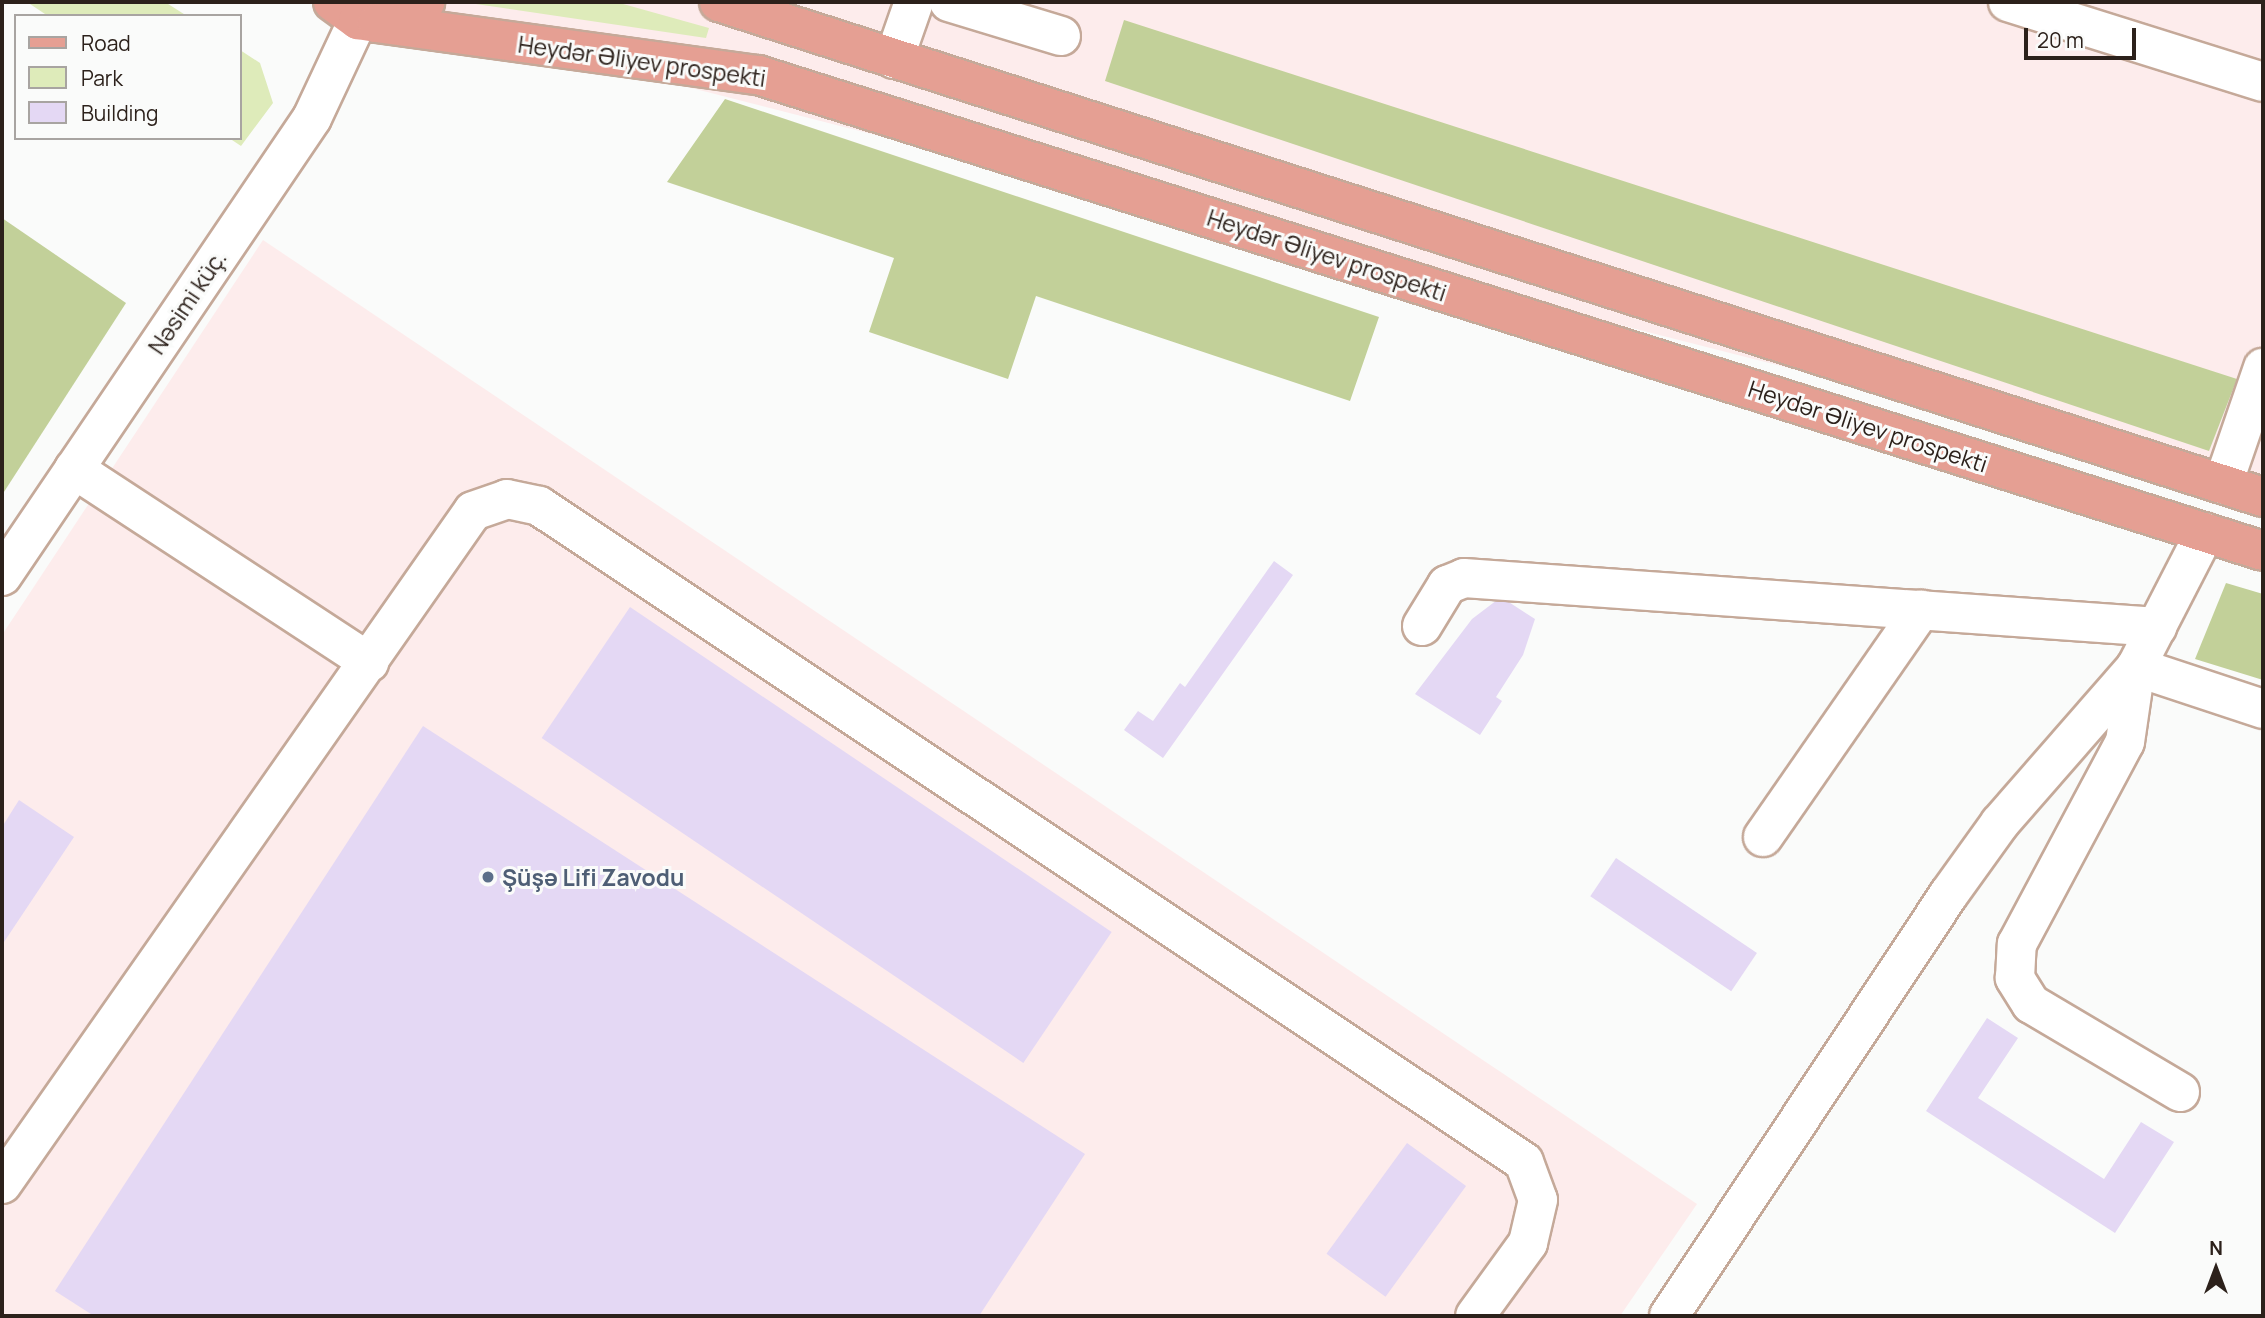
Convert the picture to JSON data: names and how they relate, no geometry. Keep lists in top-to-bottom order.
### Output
{
  "streets": {
    "main road": ["Heydər Əliyev prospekti"],
    "street": ["Nəsimi küç."]
  },
  "crossings": [
    ["Heydər Əliyev prospekti", "Nəsimi küç."]
  ],
  "places": ["Şüşə Lifi Zavodu"],
  "legend": ["Road", "Park", "Building"],
  "scale_bar": "20 m",
  "north": "top"
}
